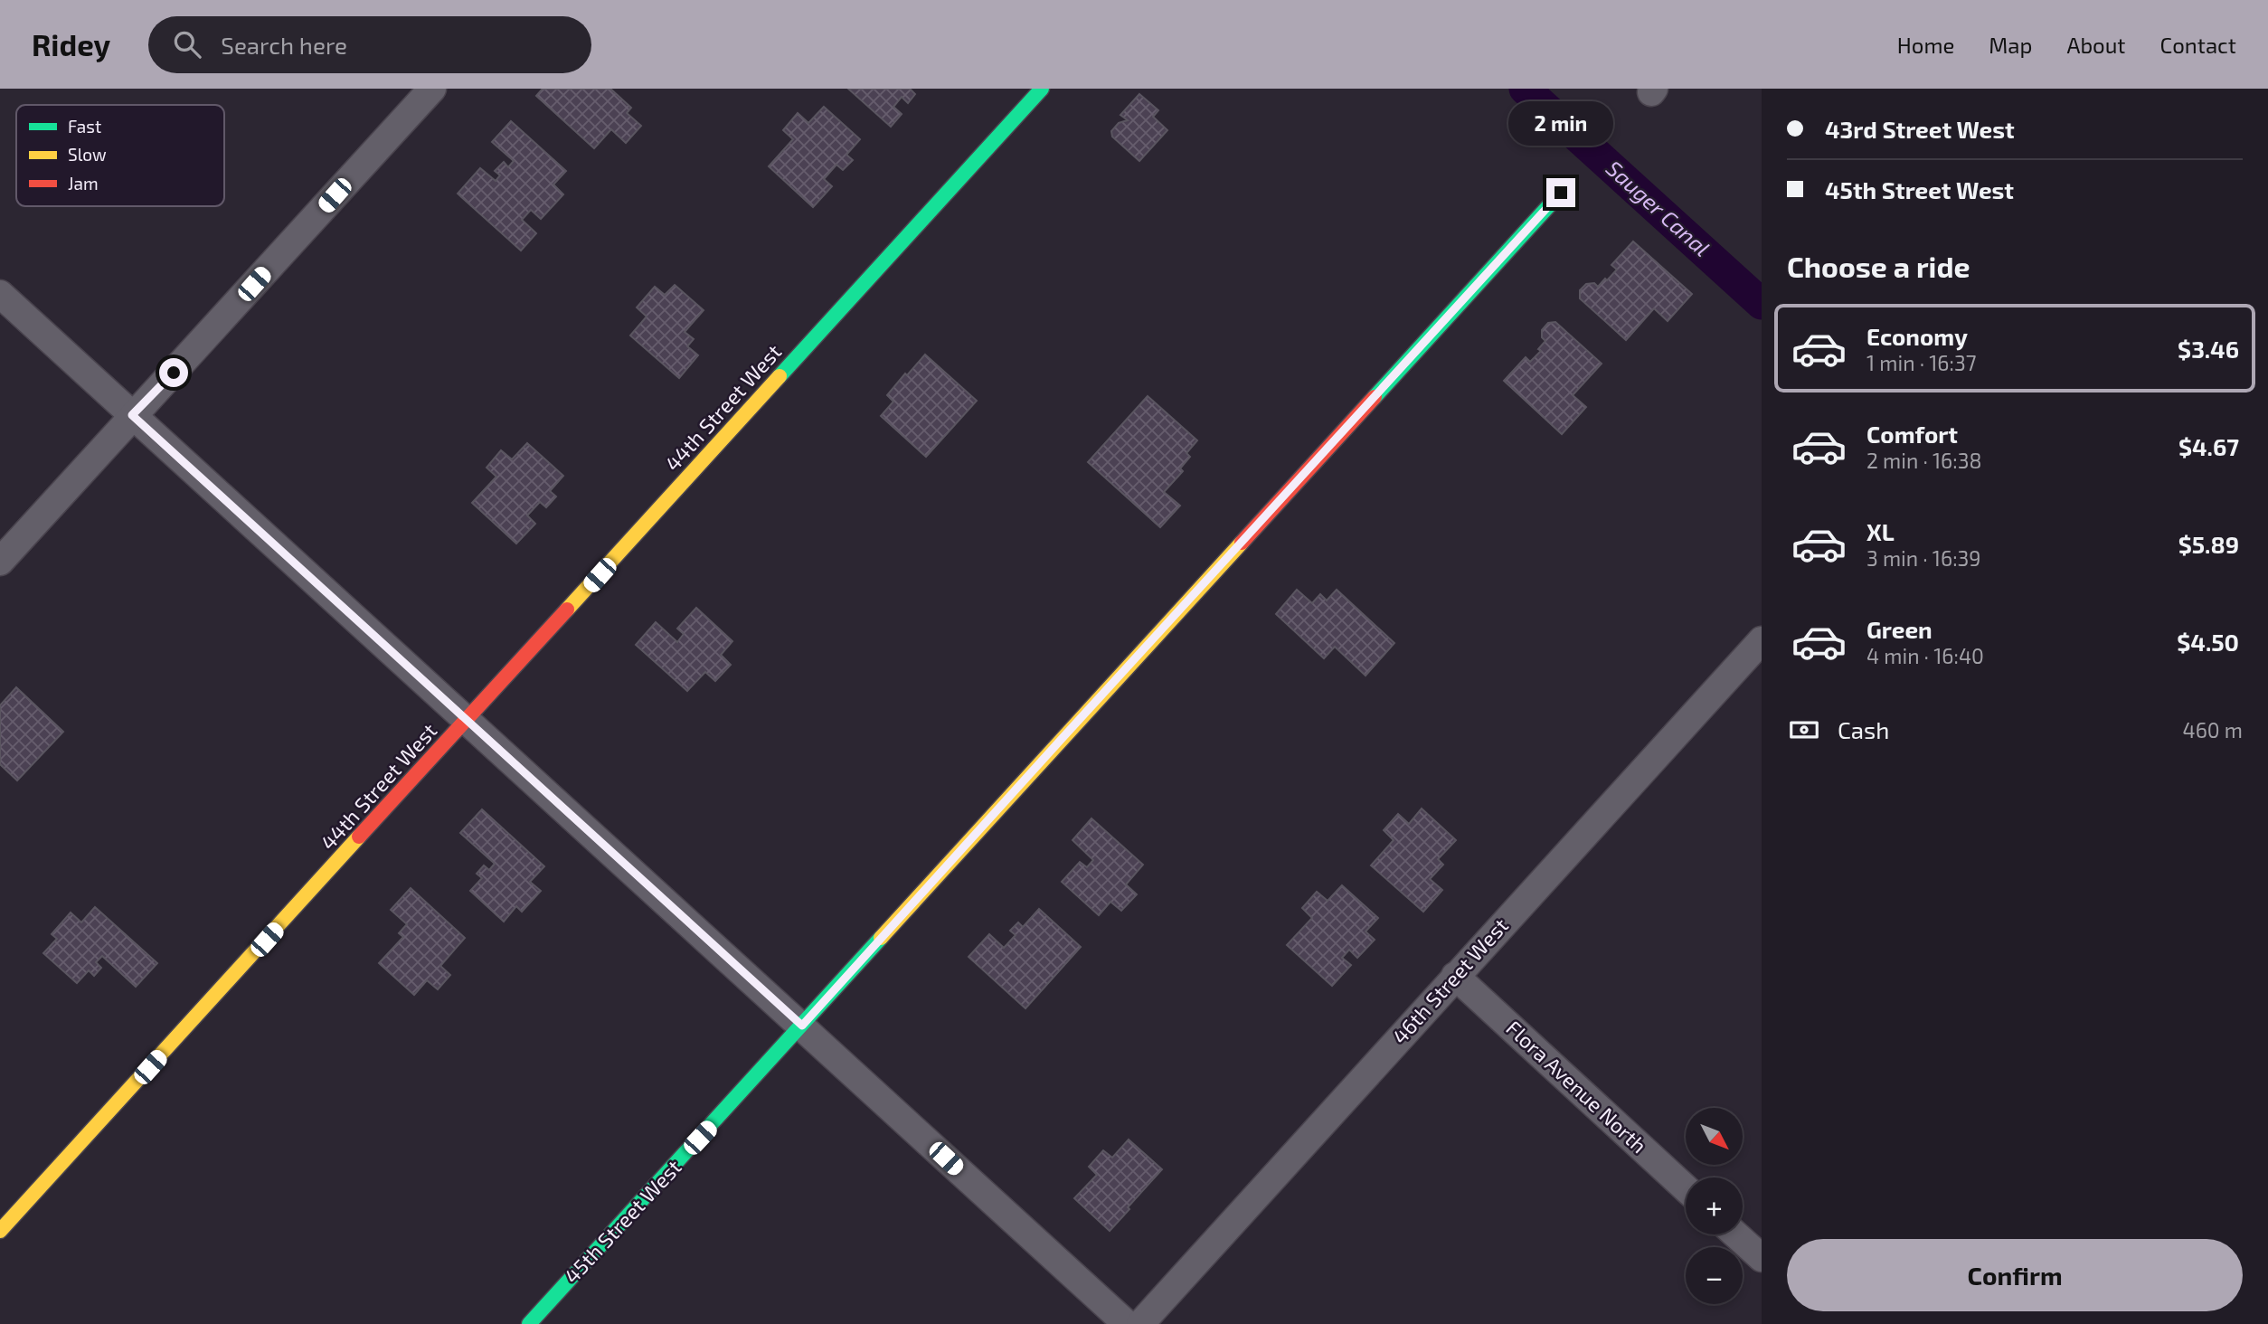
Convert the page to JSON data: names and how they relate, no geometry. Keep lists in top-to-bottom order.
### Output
{
  "streets": {
    "street": [
      "44th Street West",
      "46th Street West",
      "Flora Avenue North",
      "45th Street West"
    ]
  },
  "crossings": [
    ["46th Street West", "Flora Avenue North"]
  ],
  "water": ["Sauger Canal"],
  "legend": ["Fast", "Slow", "Jam"],
  "north": "bottom right",
  "page": {
    "header": "Ridey",
    "search": "Search here",
    "nav": [
      "Home",
      "Map",
      "About",
      "Contact"
    ],
    "banner": ["43rd Street West", "45th Street West"],
    "bubble": "2 min",
    "heading": "Choose a ride",
    "list": [
      {
        "name": "Economy",
        "note": "1 min · 16:37",
        "value": "$3.46"
      },
      {
        "name": "Comfort",
        "note": "2 min · 16:38",
        "value": "$4.67"
      },
      {
        "name": "XL",
        "note": "3 min · 16:39",
        "value": "$5.89"
      },
      {
        "name": "Green",
        "note": "4 min · 16:40",
        "value": "$4.50"
      }
    ],
    "pay": ["Cash", "460 m"],
    "map_buttons": ["+", "−"],
    "buttons": "Confirm"
  }
}
